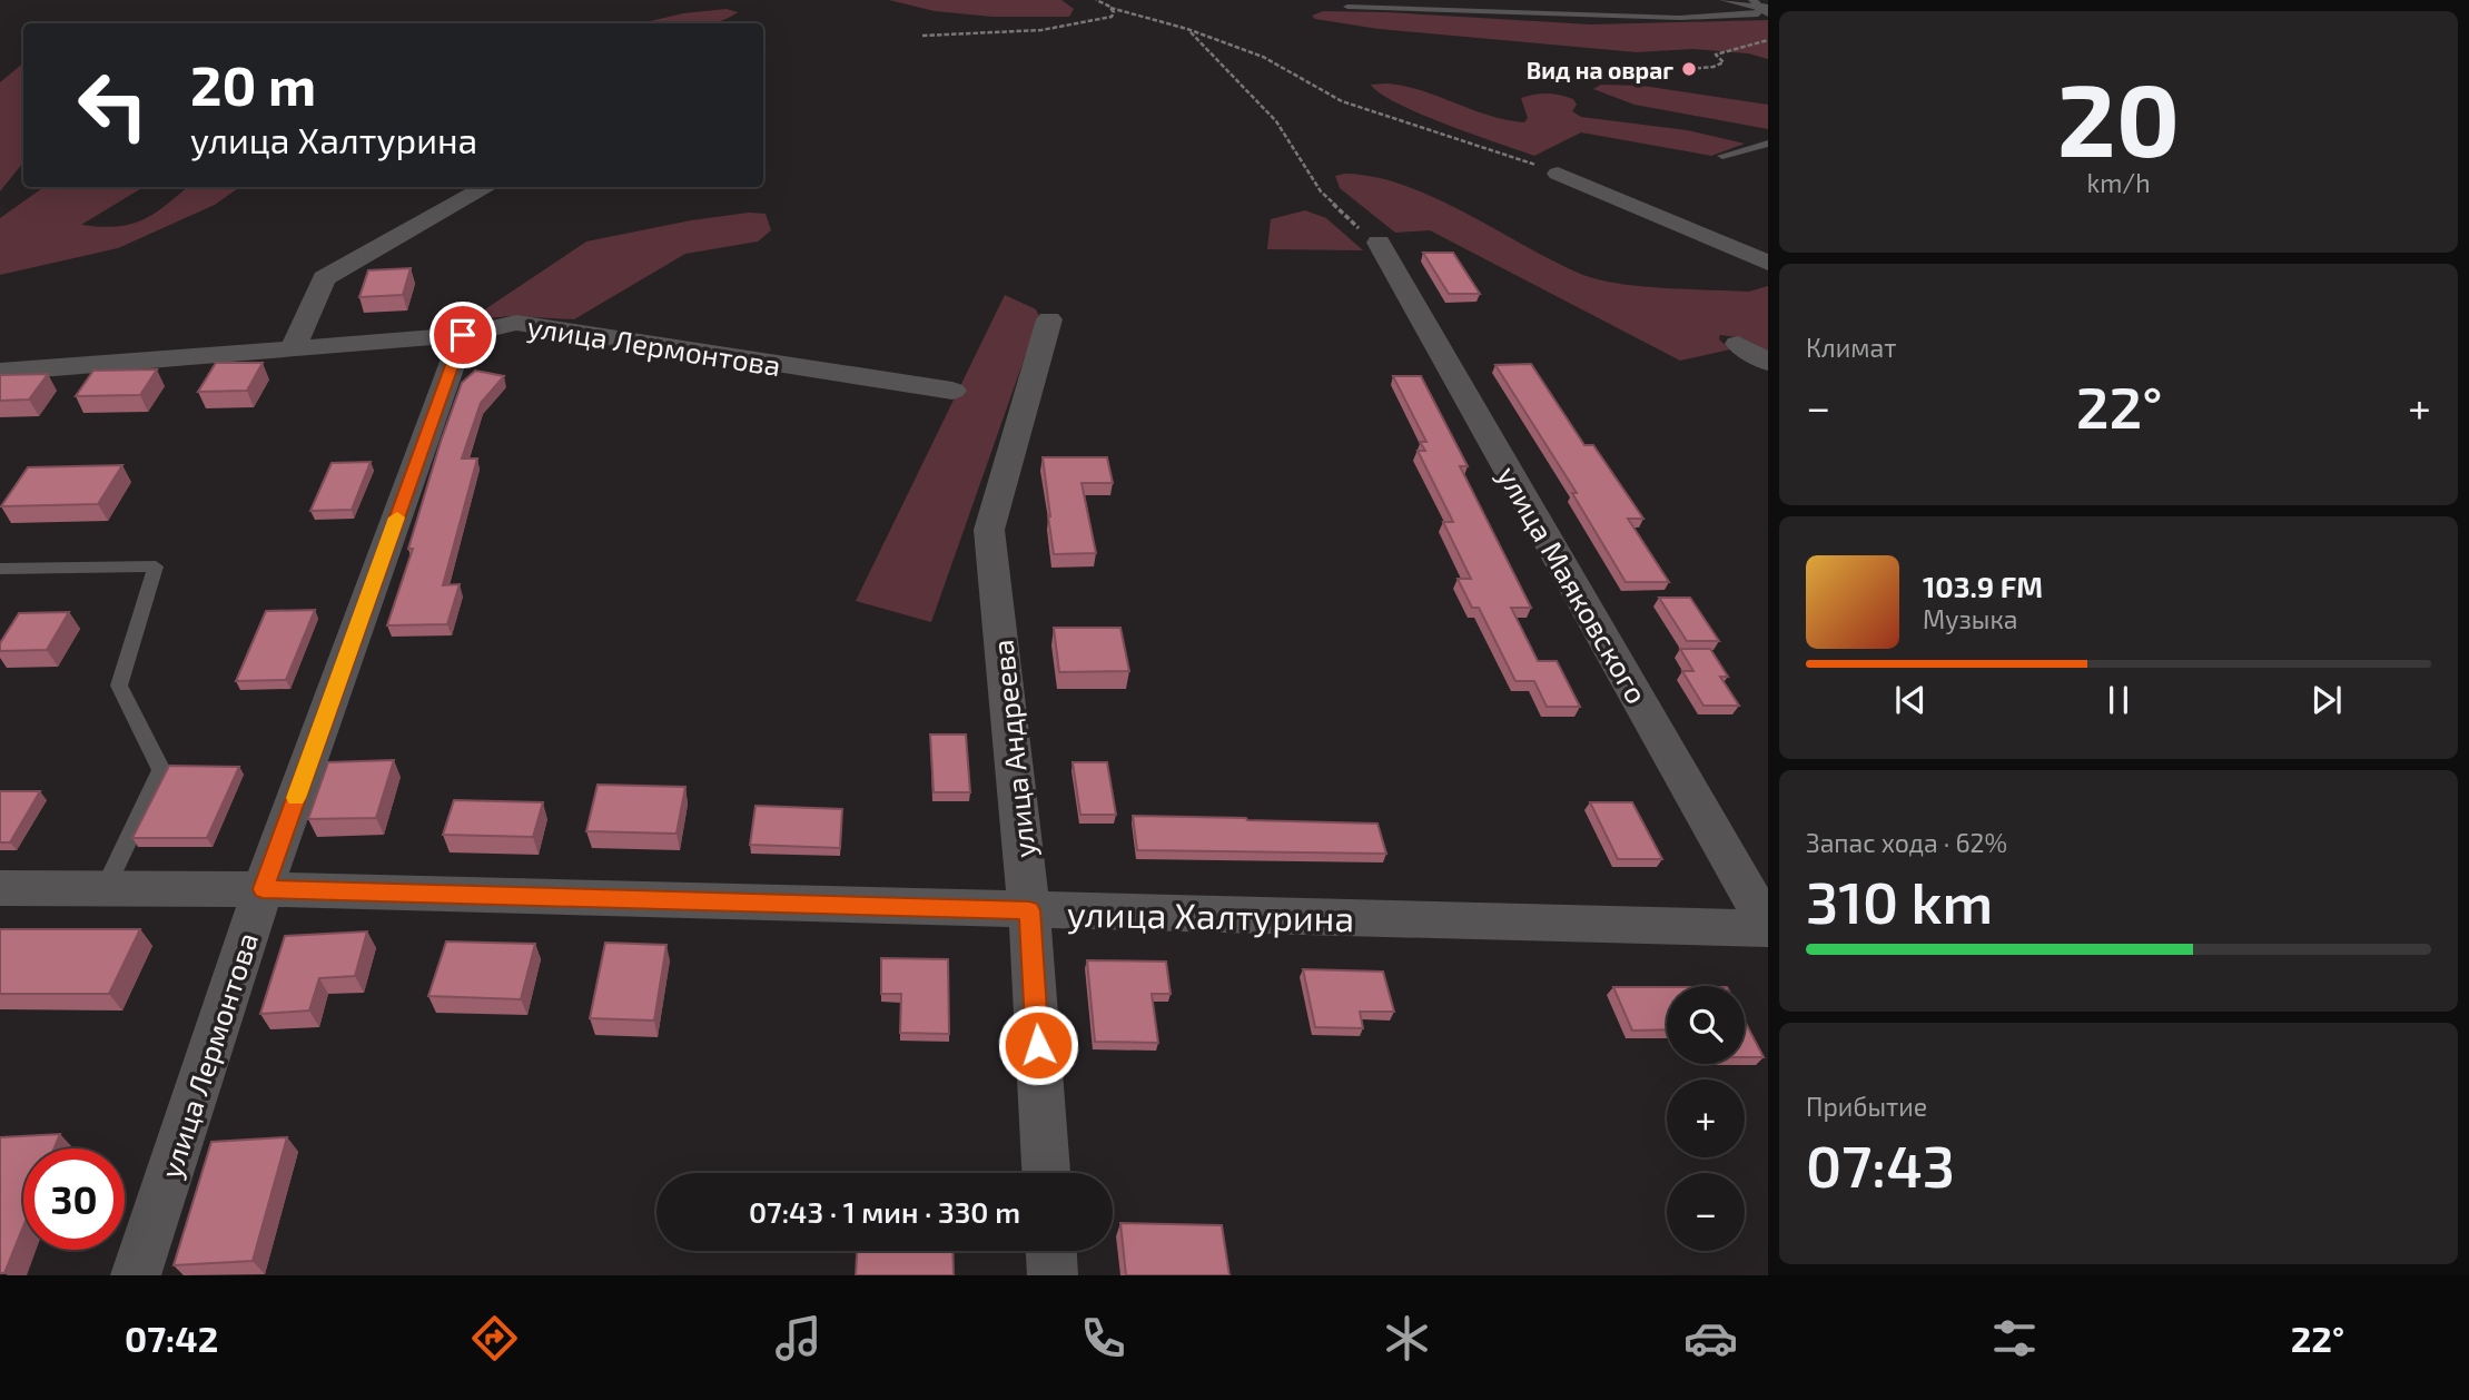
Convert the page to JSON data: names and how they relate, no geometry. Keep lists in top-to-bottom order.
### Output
{
  "streets": {
    "street": [
      "улица Лермонтова",
      "улица Маяковского",
      "улица Андреева",
      "улица Халтурина"
    ]
  },
  "crossings": [
    ["улица Лермонтова", "улица Халтурина"],
    ["улица Маяковского", "улица Халтурина"],
    ["улица Андреева", "улица Халтурина"]
  ],
  "places": ["Вид на овраг"],
  "page": {
    "tile": [
      ["20", "km/h"],
      "Климат",
      ["Запас хода · 62%", "310 km"],
      ["Прибытие", "07:43"]
    ],
    "turn": ["20 m", "улица Халтурина"],
    "heat": ["−", "22°", "+"],
    "song": ["103.9 FM", "Музыка"],
    "map_buttons": ["+", "−"],
    "limit": "30",
    "trip": "07:43 · 1 мин · 330 m",
    "tabs": ["07:42", "22°"]
  }
}
